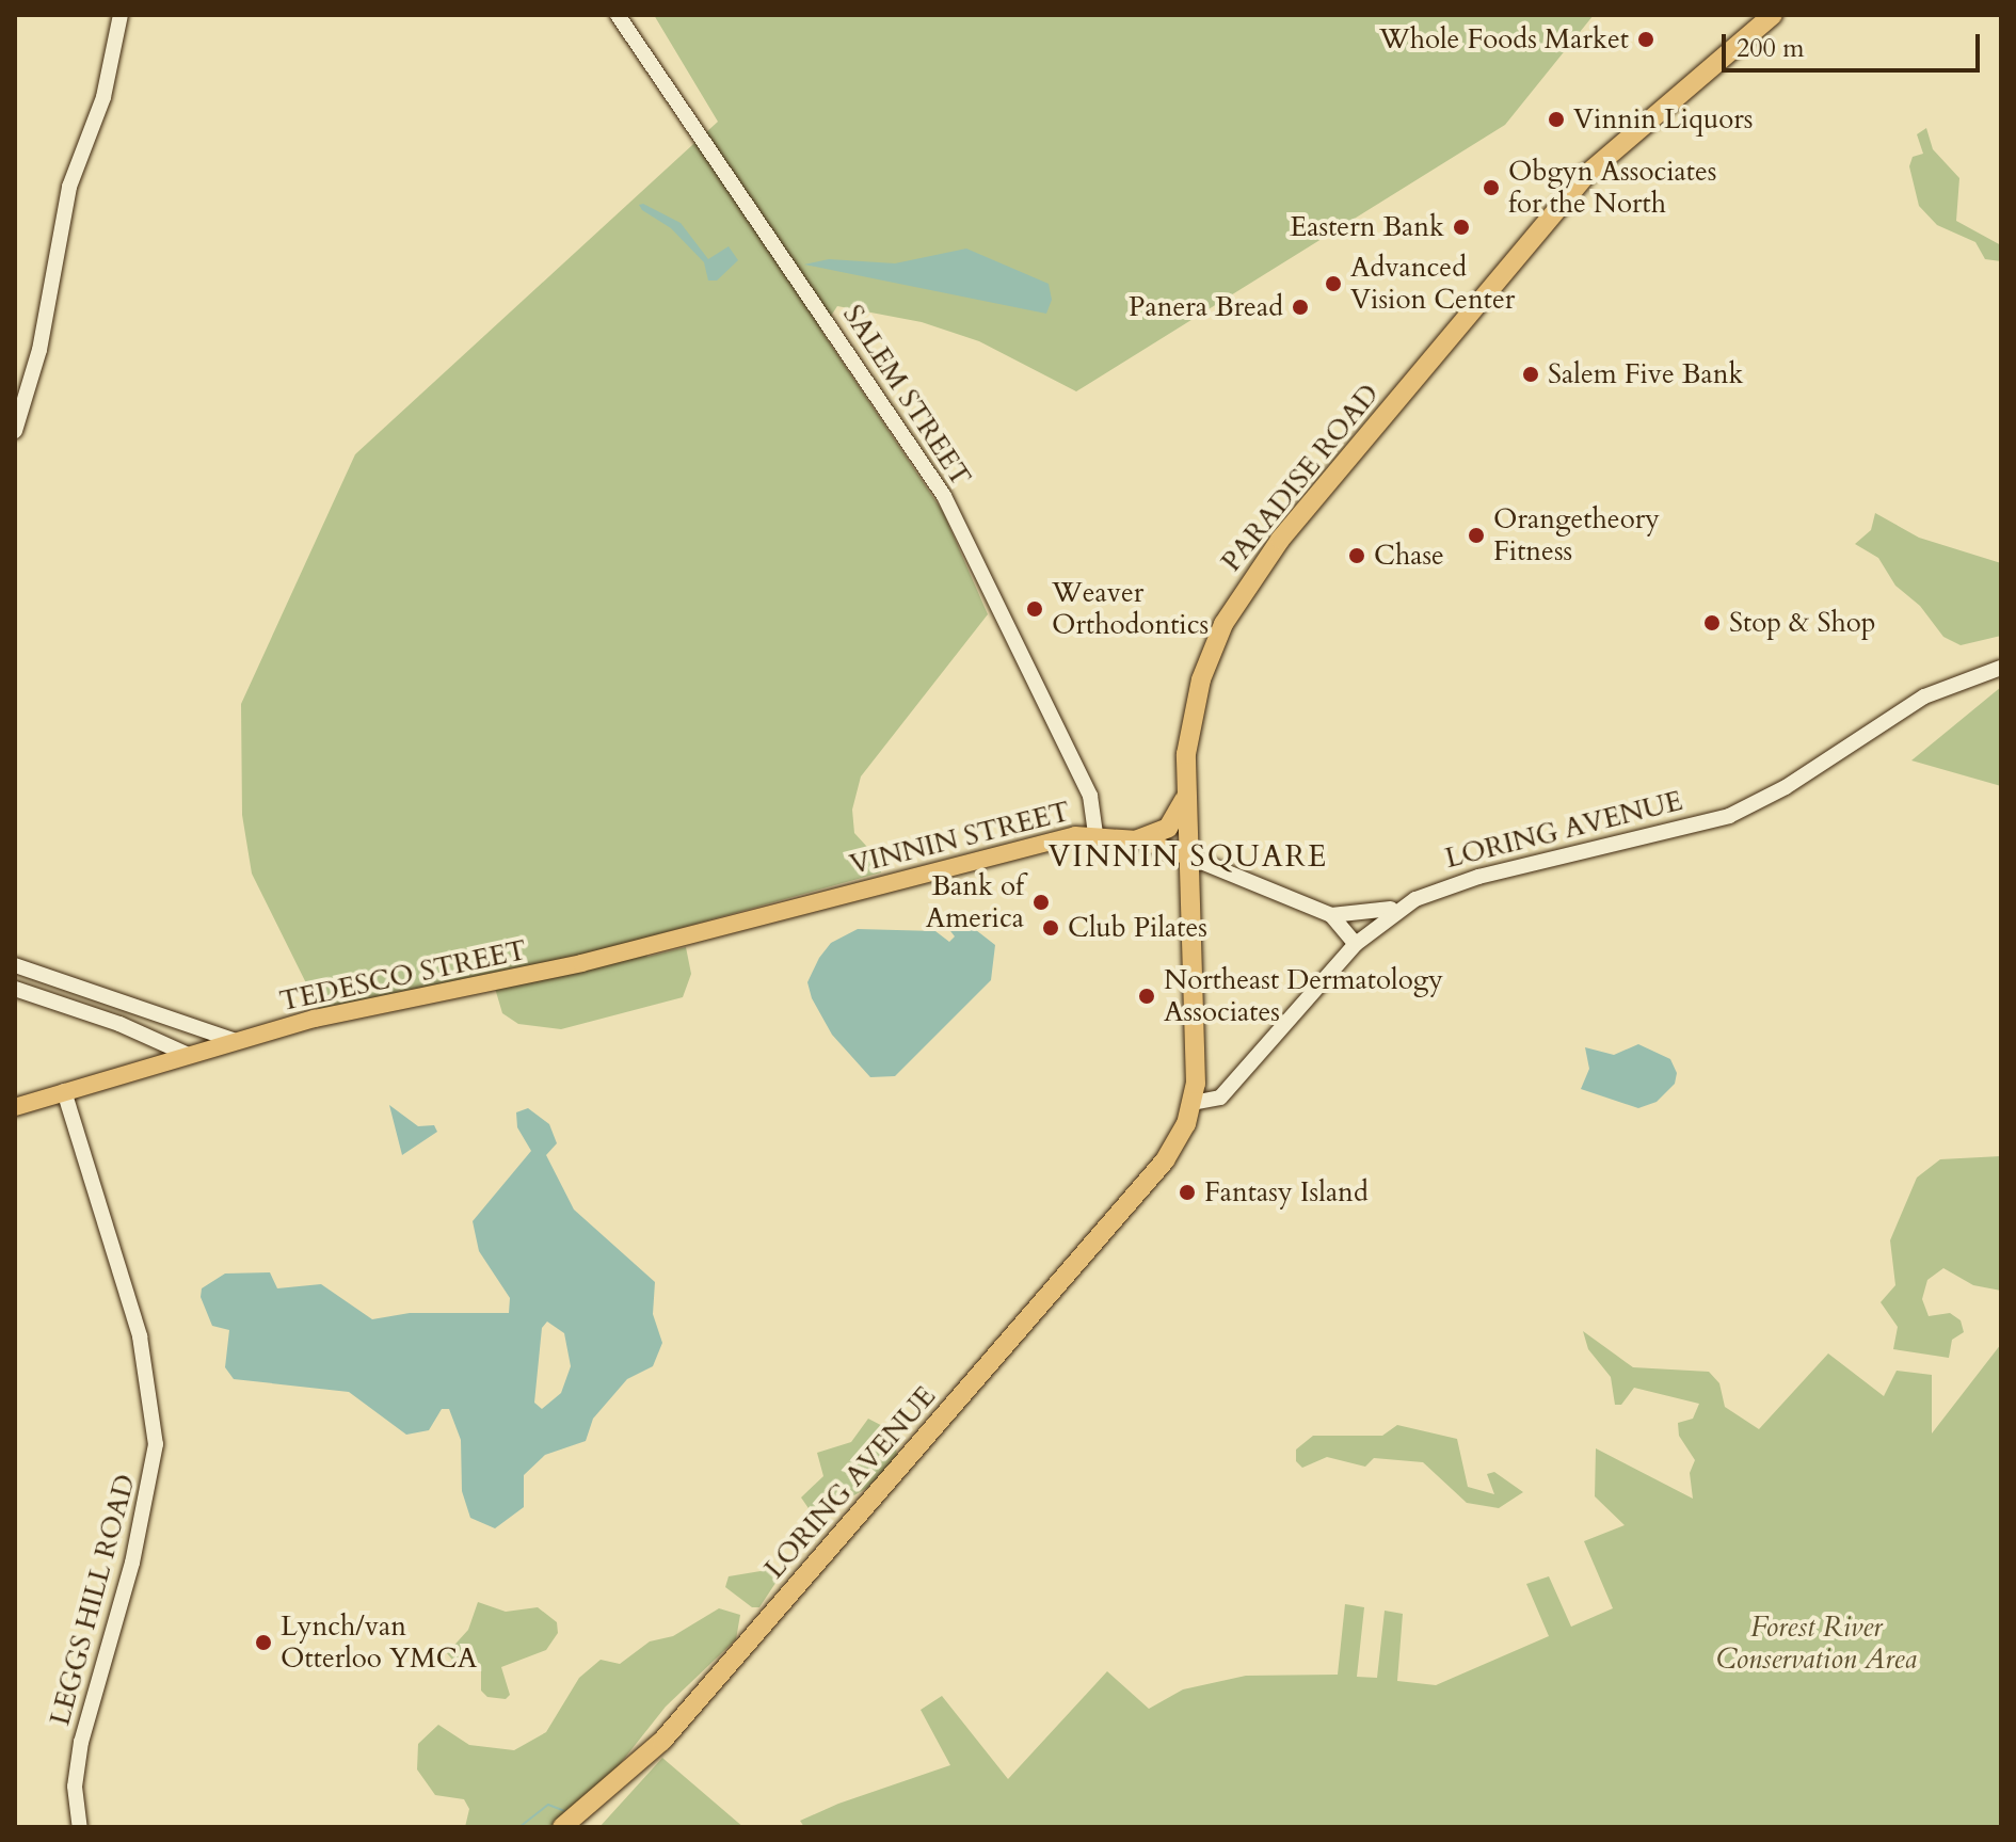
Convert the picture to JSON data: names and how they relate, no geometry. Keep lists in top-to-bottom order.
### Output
{
  "streets": {
    "highway": ["PARADISE ROAD", "LORING AVENUE"],
    "main road": [
      "SALEM STREET",
      "VINNIN STREET",
      "TEDESCO STREET",
      "LEGGS HILL ROAD"
    ]
  },
  "crossings": [
    ["SALEM STREET", "VINNIN STREET"],
    ["PARADISE ROAD", "LORING AVENUE"],
    ["PARADISE ROAD", "VINNIN STREET"],
    ["LORING AVENUE", "VINNIN STREET"],
    ["VINNIN STREET", "TEDESCO STREET"],
    ["TEDESCO STREET", "LEGGS HILL ROAD"]
  ],
  "districts": ["VINNIN SQUARE"],
  "parks": ["Forest River Conservation Area"],
  "places": [
    "Whole Foods Market",
    "Vinnin Liquors",
    "Obgyn Associates for the North",
    "Eastern Bank",
    "Advanced Vision Center",
    "Panera Bread",
    "Salem Five Bank",
    "Orangetheory Fitness",
    "Chase",
    "Weaver Orthodontics",
    "Stop & Shop",
    "Bank of America",
    "Club Pilates",
    "Northeast Dermatology Associates",
    "Fantasy Island",
    "Lynch/van Otterloo YMCA"
  ],
  "scale_bar": "200 m"
}
